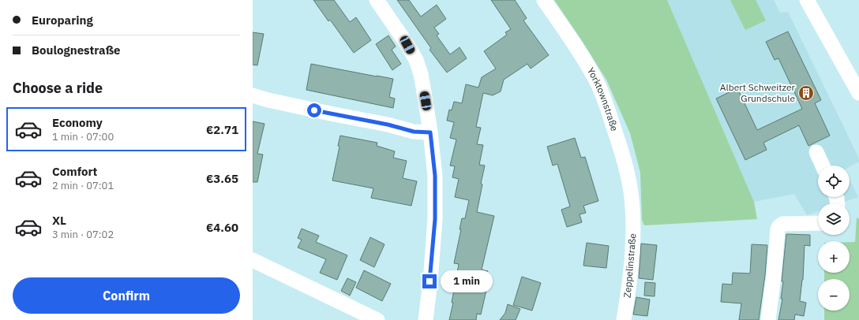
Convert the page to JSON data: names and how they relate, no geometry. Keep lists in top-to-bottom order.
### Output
{
  "streets": {
    "street": ["Yorktownstraße", "Zeppelinstraße"]
  },
  "crossings": [
    ["Yorktownstraße", "Zeppelinstraße"]
  ],
  "places": {
    "building": ["Albert Schweitzer Grundschule"]
  },
  "page": {
    "banner": ["Europaring", "Boulognestraße"],
    "heading": "Choose a ride",
    "list": [
      {
        "name": "Economy",
        "note": "1 min · 07:00",
        "value": "€2.71"
      },
      {
        "name": "Comfort",
        "note": "2 min · 07:01",
        "value": "€3.65"
      },
      {
        "name": "XL",
        "note": "3 min · 07:02",
        "value": "€4.60"
      }
    ],
    "map_buttons": ["+", "−"],
    "bubble": "1 min",
    "buttons": "Confirm"
  }
}
